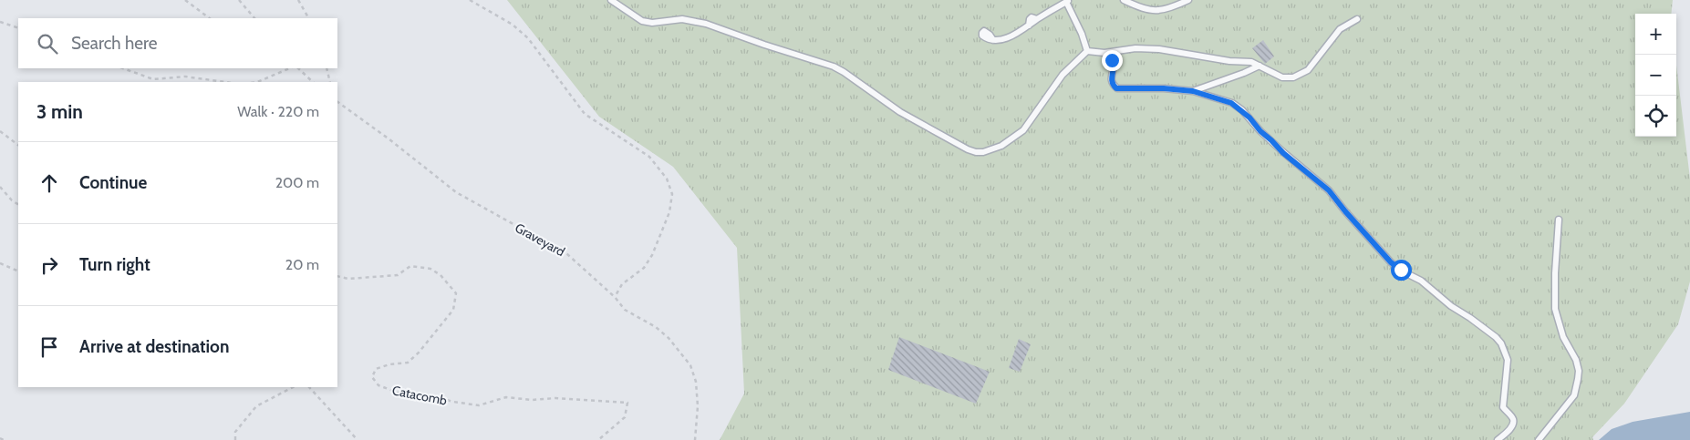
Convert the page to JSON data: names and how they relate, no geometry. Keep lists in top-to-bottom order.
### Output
{
  "streets": {
    "path": ["Graveyard", "Catacomb"]
  },
  "page": {
    "map_buttons": ["+", "−"],
    "search": "Search here",
    "heading": ["3 min", "Walk · 220 m"],
    "list": [
      ["Continue", "200 m"],
      ["Turn right", "20 m"],
      "Arrive at destination"
    ]
  }
}
